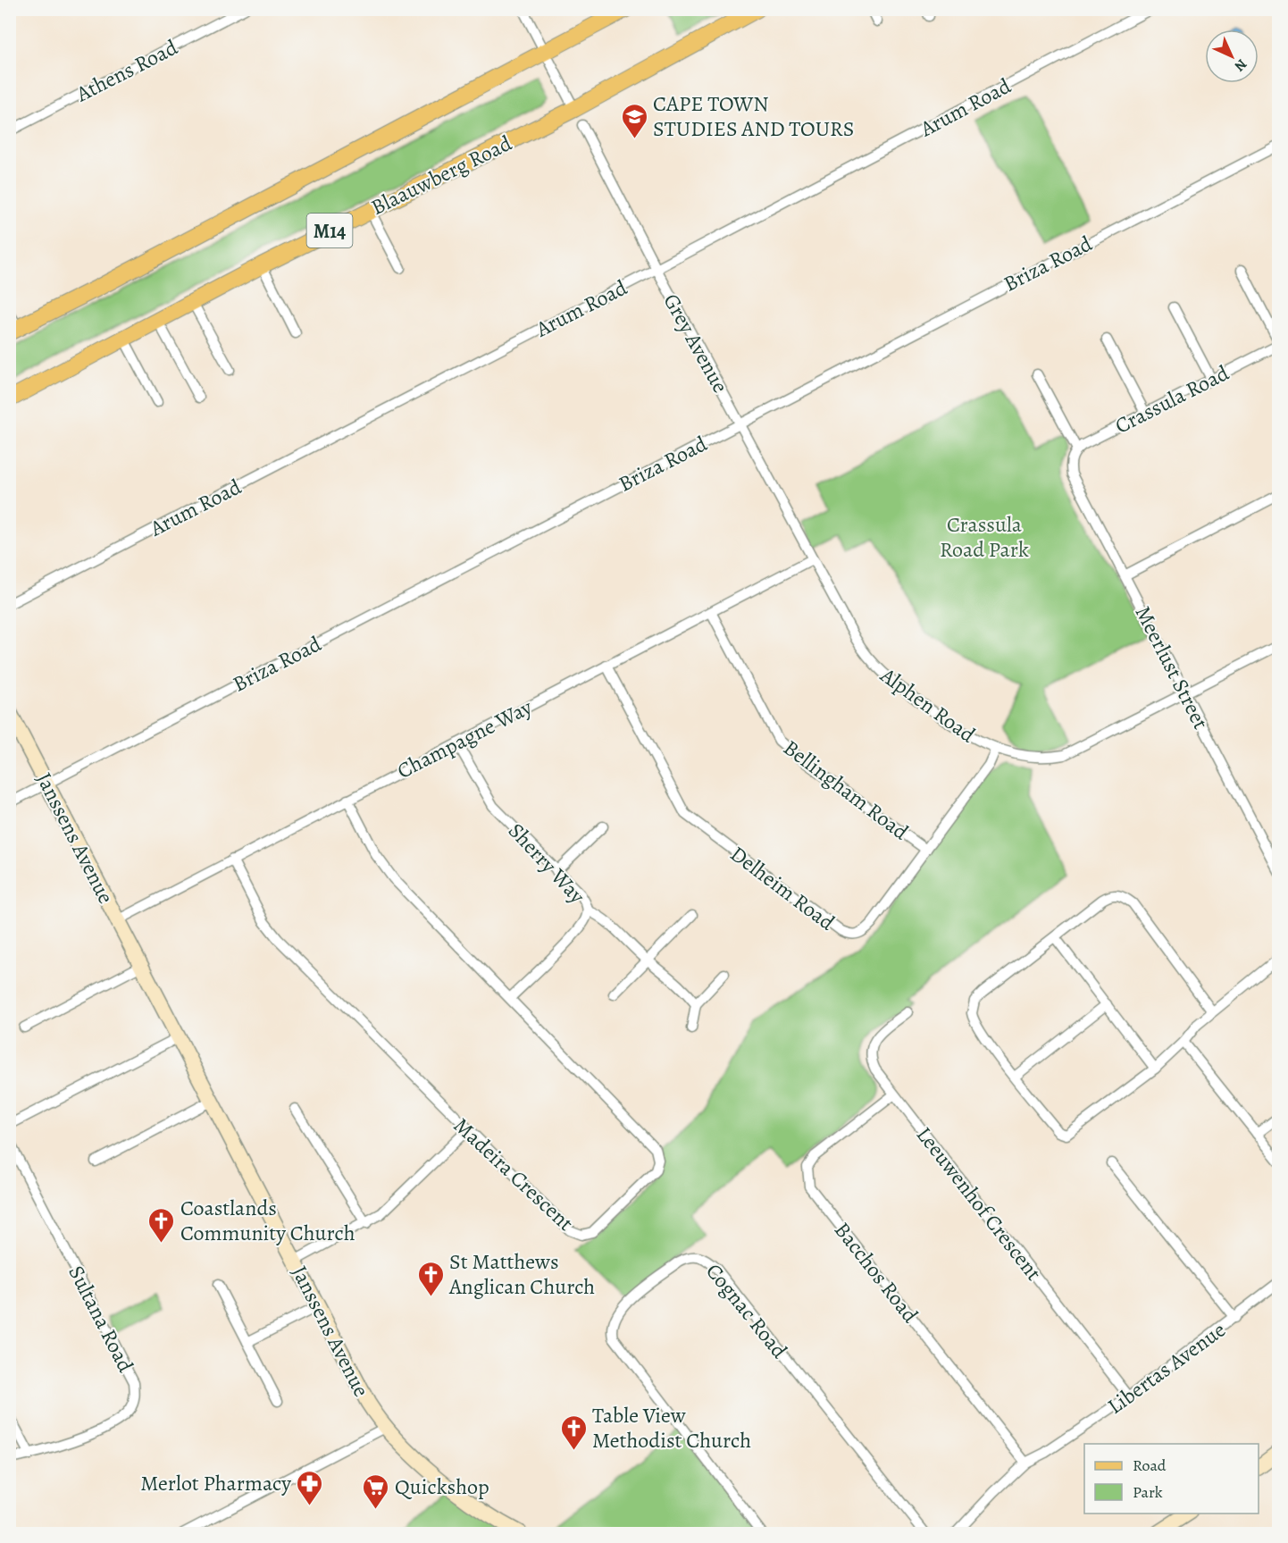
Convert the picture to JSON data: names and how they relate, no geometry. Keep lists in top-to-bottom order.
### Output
{
  "streets": {
    "main road": ["Blaauwberg Road", "M14"],
    "street": [
      "Athens Road",
      "Arum Road",
      "Briza Road",
      "Grey Avenue",
      "Crassula Road",
      "Meerlust Street",
      "Alphen Road",
      "Champagne Way",
      "Bellingham Road",
      "Janssens Avenue",
      "Sherry Way",
      "Delheim Road",
      "Madeira Crescent",
      "Leeuwenhof Crescent",
      "Bacchos Road",
      "Cognac Road",
      "Sultana Road",
      "Libertas Avenue"
    ]
  },
  "crossings": [
    ["Arum Road", "Grey Avenue"],
    ["Briza Road", "Grey Avenue"],
    ["Briza Road", "Janssens Avenue"],
    ["Grey Avenue", "Alphen Road"],
    ["Grey Avenue", "Champagne Way"],
    ["Crassula Road", "Meerlust Street"],
    ["Meerlust Street", "Alphen Road"],
    ["Alphen Road", "Champagne Way"],
    ["Alphen Road", "Delheim Road"],
    ["Champagne Way", "Bellingham Road"],
    ["Champagne Way", "Janssens Avenue"],
    ["Champagne Way", "Sherry Way"],
    ["Champagne Way", "Delheim Road"],
    ["Champagne Way", "Madeira Crescent"],
    ["Bellingham Road", "Delheim Road"],
    ["Sherry Way", "Madeira Crescent"],
    ["Leeuwenhof Crescent", "Bacchos Road"],
    ["Leeuwenhof Crescent", "Libertas Avenue"],
    ["Bacchos Road", "Libertas Avenue"]
  ],
  "parks": ["Crassula Road Park"],
  "places": {
    "school or university": ["CAPE TOWN STUDIES AND TOURS"],
    "church": ["Coastlands Community Church", "St Matthews Anglican Church", "Table View Methodist Church"],
    "pharmacy": ["Merlot Pharmacy"],
    "supermarket": ["Quickshop"]
  },
  "legend": ["Road", "Park"],
  "north": "bottom right"
}
